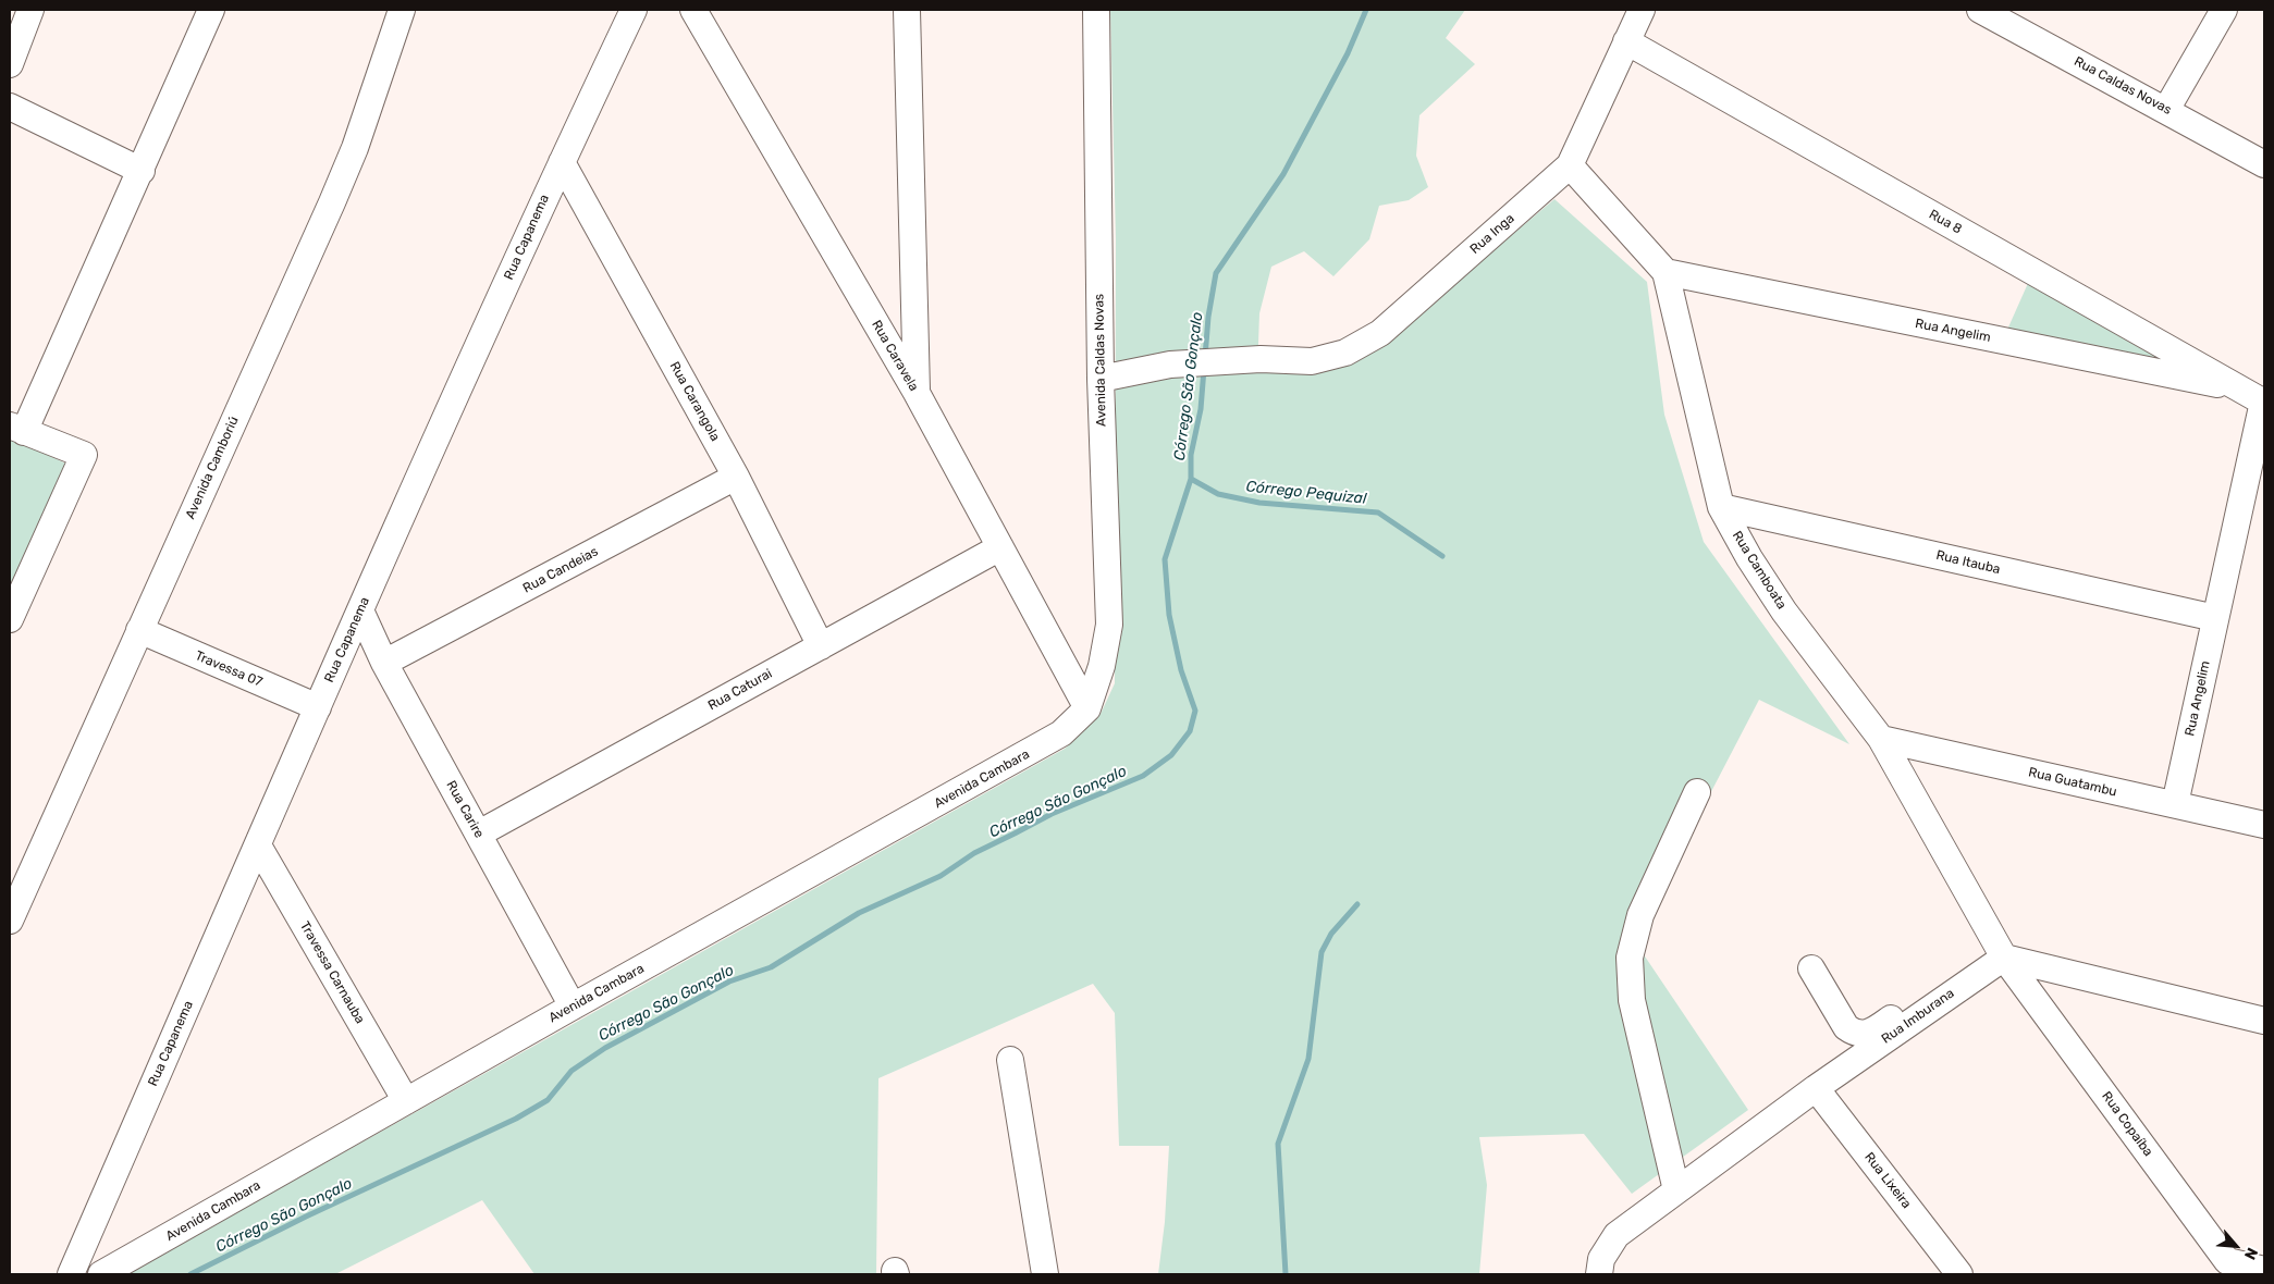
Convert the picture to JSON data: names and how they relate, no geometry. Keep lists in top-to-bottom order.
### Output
{
  "streets": {
    "street": [
      "Rua Caldas Novas",
      "Rua 8",
      "Rua Inga",
      "Rua Capanema",
      "Rua Angelim",
      "Rua Caravela",
      "Avenida Caldas Novas",
      "Rua Carangola",
      "Avenida Camboriú",
      "Rua Itauba",
      "Rua Candeias",
      "Rua Camboata",
      "Travessa 07",
      "Rua Caturai",
      "Avenida Cambara",
      "Rua Guatambu",
      "Rua Carire",
      "Travessa Carnauba",
      "Rua Imburana",
      "Rua Copaíba",
      "Rua Lixeira"
    ]
  },
  "crossings": [
    ["Rua 8", "Rua Inga"],
    ["Rua 8", "Rua Angelim"],
    ["Rua Inga", "Avenida Caldas Novas"],
    ["Rua Inga", "Rua Camboata"],
    ["Rua Capanema", "Rua Carangola"],
    ["Rua Capanema", "Travessa 07"],
    ["Rua Capanema", "Rua Carire"],
    ["Rua Capanema", "Travessa Carnauba"],
    ["Rua Angelim", "Rua Itauba"],
    ["Rua Angelim", "Rua Camboata"],
    ["Rua Angelim", "Rua Guatambu"],
    ["Rua Caravela", "Avenida Caldas Novas"],
    ["Rua Caravela", "Rua Caturai"],
    ["Rua Caravela", "Avenida Cambara"],
    ["Avenida Caldas Novas", "Avenida Cambara"],
    ["Rua Carangola", "Rua Candeias"],
    ["Rua Carangola", "Rua Caturai"],
    ["Avenida Camboriú", "Travessa 07"],
    ["Rua Itauba", "Rua Camboata"],
    ["Rua Candeias", "Rua Carire"],
    ["Rua Camboata", "Rua Guatambu"],
    ["Rua Camboata", "Rua Imburana"],
    ["Rua Camboata", "Rua Copaíba"],
    ["Rua Caturai", "Rua Carire"],
    ["Avenida Cambara", "Rua Carire"],
    ["Avenida Cambara", "Travessa Carnauba"],
    ["Rua Imburana", "Rua Copaíba"],
    ["Rua Imburana", "Rua Lixeira"]
  ],
  "water": ["Córrego São Gonçalo", "Córrego Pequizal"],
  "north": "bottom right"
}
